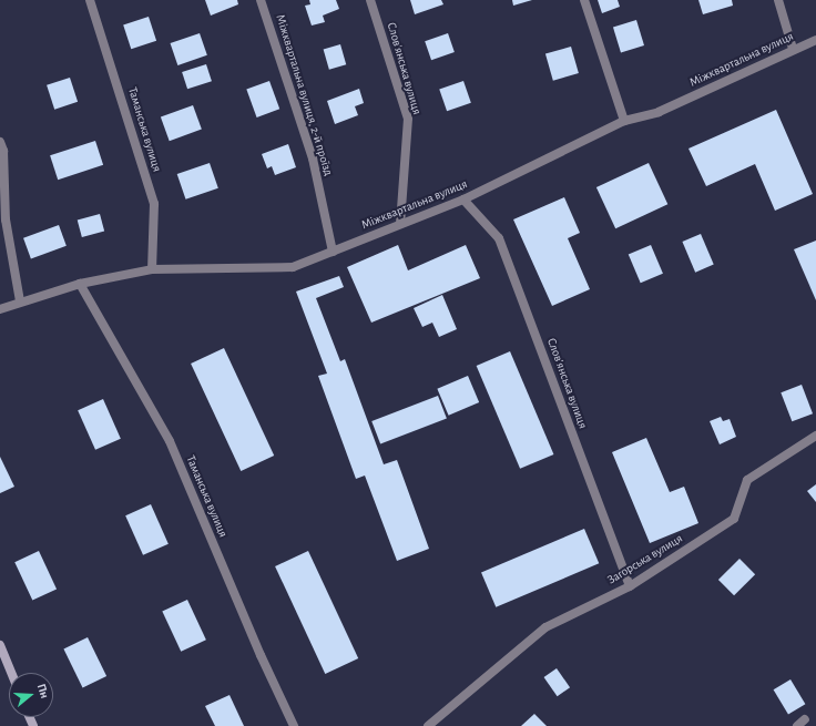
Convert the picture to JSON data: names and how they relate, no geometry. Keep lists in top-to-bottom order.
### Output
{
  "streets": {
    "street": [
      "Міжквартальна вулиця",
      "Слов’янська вулиця",
      "Міжквартальна вулиця, 2-й проїзд",
      "Таманська вулиця",
      "Загорська вулиця"
    ]
  },
  "crossings": [
    ["Міжквартальна вулиця", "Слов’янська вулиця"],
    ["Міжквартальна вулиця", "Міжквартальна вулиця, 2-й проїзд"],
    ["Міжквартальна вулиця", "Таманська вулиця"],
    ["Слов’янська вулиця", "Загорська вулиця"]
  ],
  "north": "right"
}
